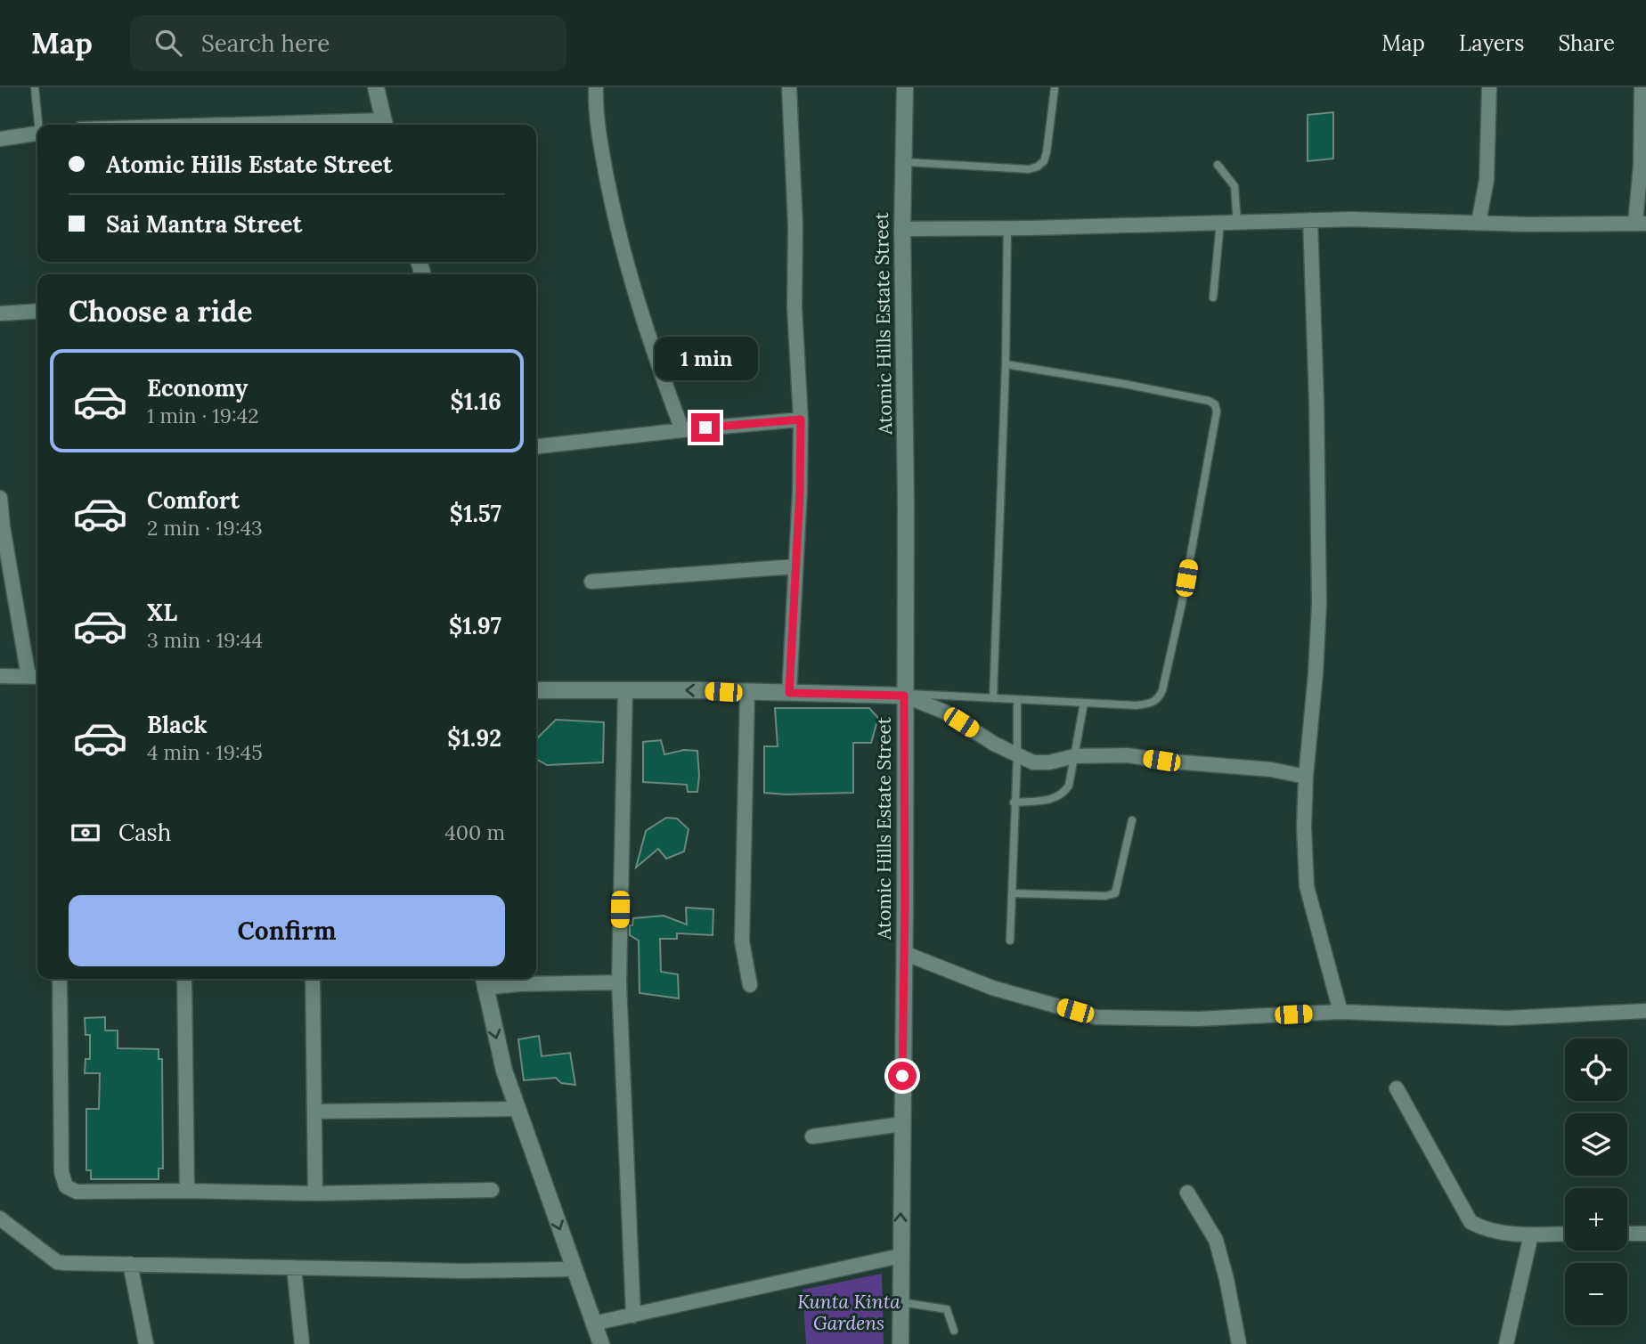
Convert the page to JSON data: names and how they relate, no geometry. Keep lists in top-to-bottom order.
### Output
{
  "streets": {
    "main road": ["Atomic Hills Estate Street"]
  },
  "parks": ["Kunta Kinta Gardens"],
  "page": {
    "header": "Map",
    "search": "Search here",
    "nav": ["Map", "Layers", "Share"],
    "banner": ["Atomic Hills Estate Street", "Sai Mantra Street"],
    "heading": "Choose a ride",
    "bubble": "1 min",
    "list": [
      {
        "name": "Economy",
        "note": "1 min · 19:42",
        "value": "$1.16"
      },
      {
        "name": "Comfort",
        "note": "2 min · 19:43",
        "value": "$1.57"
      },
      {
        "name": "XL",
        "note": "3 min · 19:44",
        "value": "$1.97"
      },
      {
        "name": "Black",
        "note": "4 min · 19:45",
        "value": "$1.92"
      }
    ],
    "pay": ["Cash", "400 m"],
    "buttons": "Confirm",
    "map_buttons": ["+", "−"]
  }
}
